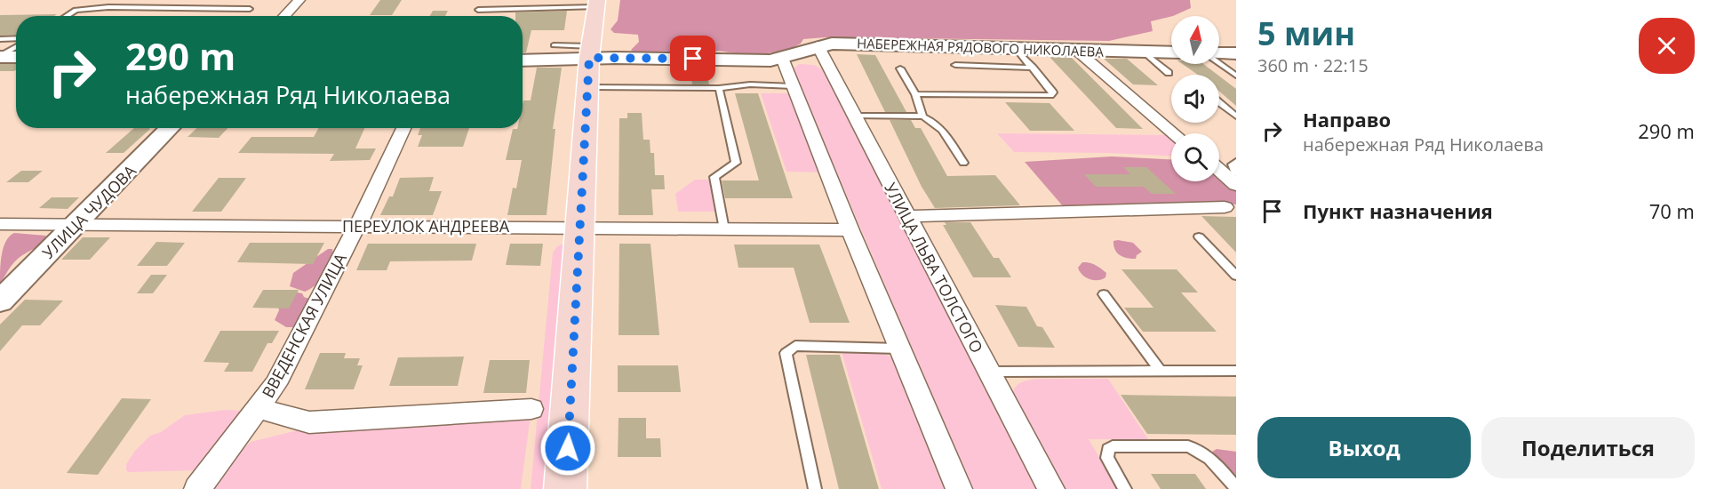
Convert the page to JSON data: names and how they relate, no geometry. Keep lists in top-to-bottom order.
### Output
{
  "streets": {
    "street": [
      "НАБЕРЕЖНАЯ РЯДОВОГО НИКОЛАЕВА",
      "УЛИЦА ЧУДОВА",
      "ПЕРЕУЛОК АНДРЕЕВА",
      "УЛИЦА ЛЬВА ТОЛСТОГО",
      "ВВЕДЕНСКАЯ УЛИЦА"
    ]
  },
  "crossings": [
    ["НАБЕРЕЖНАЯ РЯДОВОГО НИКОЛАЕВА", "УЛИЦА ЛЬВА ТОЛСТОГО"],
    ["УЛИЦА ЧУДОВА", "ПЕРЕУЛОК АНДРЕЕВА"],
    ["ПЕРЕУЛОК АНДРЕЕВА", "ВВЕДЕНСКАЯ УЛИЦА"]
  ],
  "north": "top",
  "page": {
    "heading": ["5 мин", "360 m · 22:15"],
    "turn": ["290 m", "набережная Ряд Николаева"],
    "list": [
      {
        "name": "Направо",
        "note": "набережная Ряд Николаева",
        "value": "290 m"
      },
      {
        "name": "Пункт назначения",
        "value": "70 m"
      }
    ],
    "buttons": ["Выход", "Поделиться"]
  }
}
